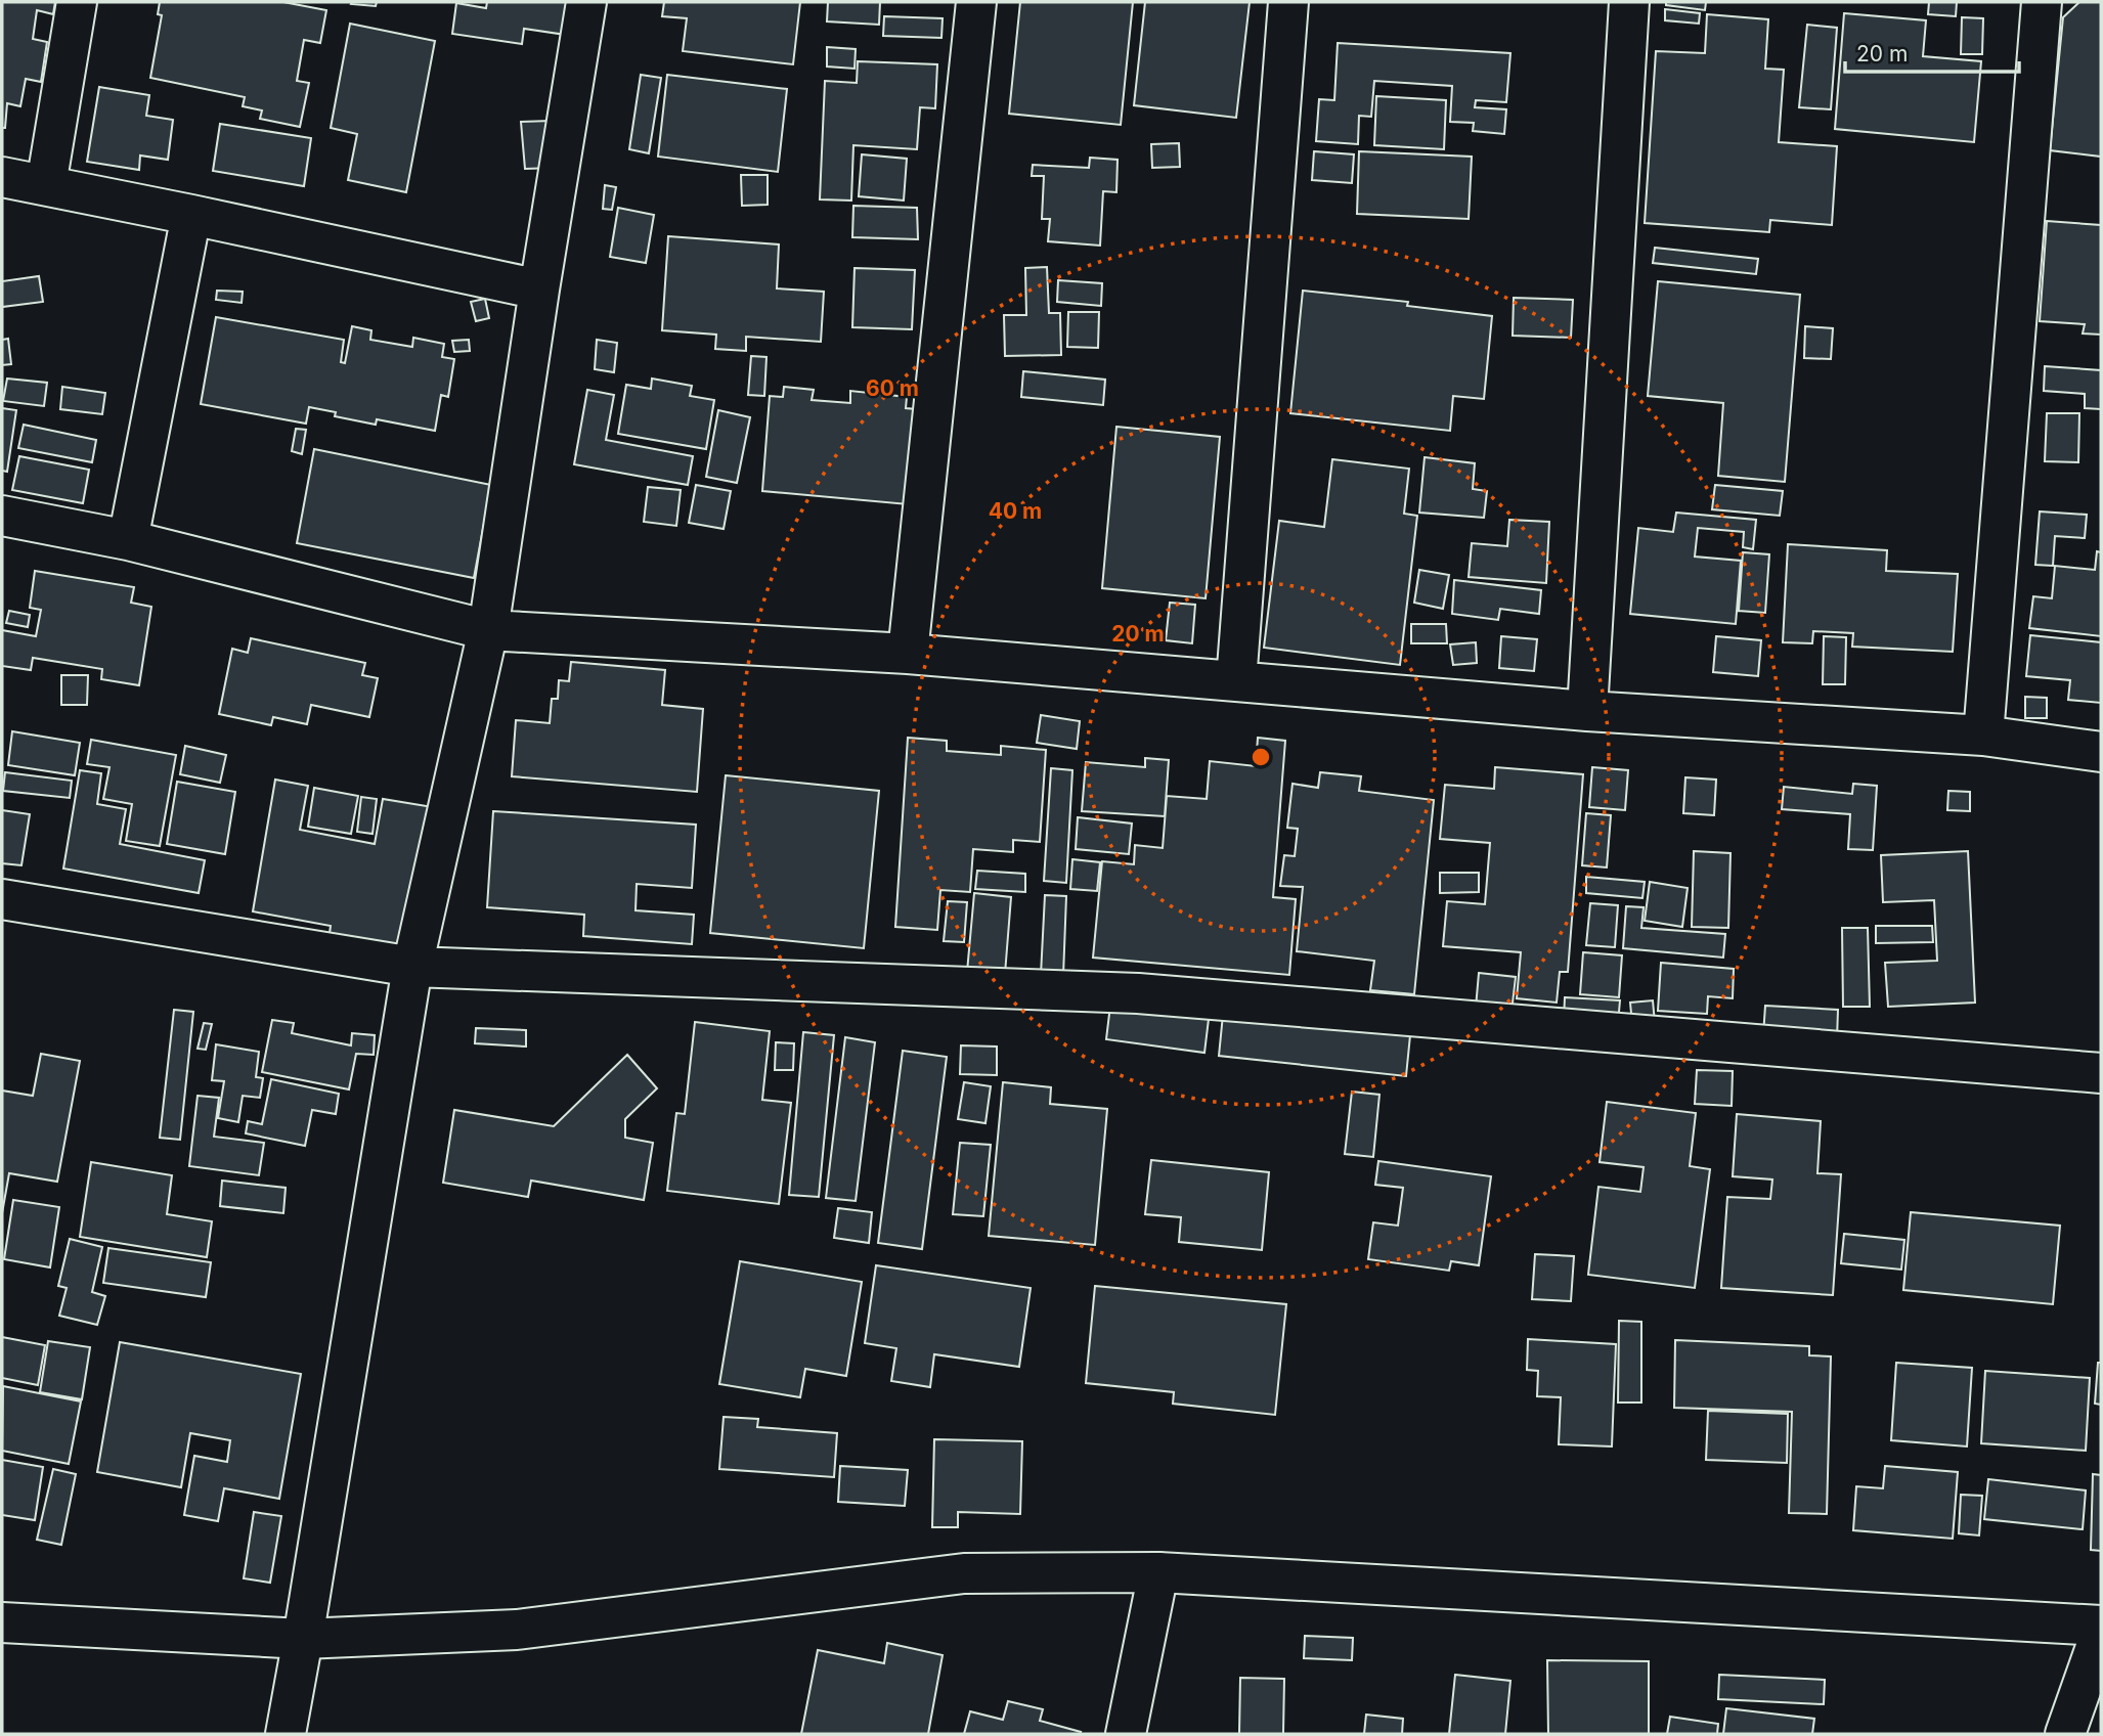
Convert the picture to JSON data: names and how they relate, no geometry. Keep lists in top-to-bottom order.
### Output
{
  "scale_bar": "20 m",
  "rings": ["60 m", "40 m", "20 m"]
}
